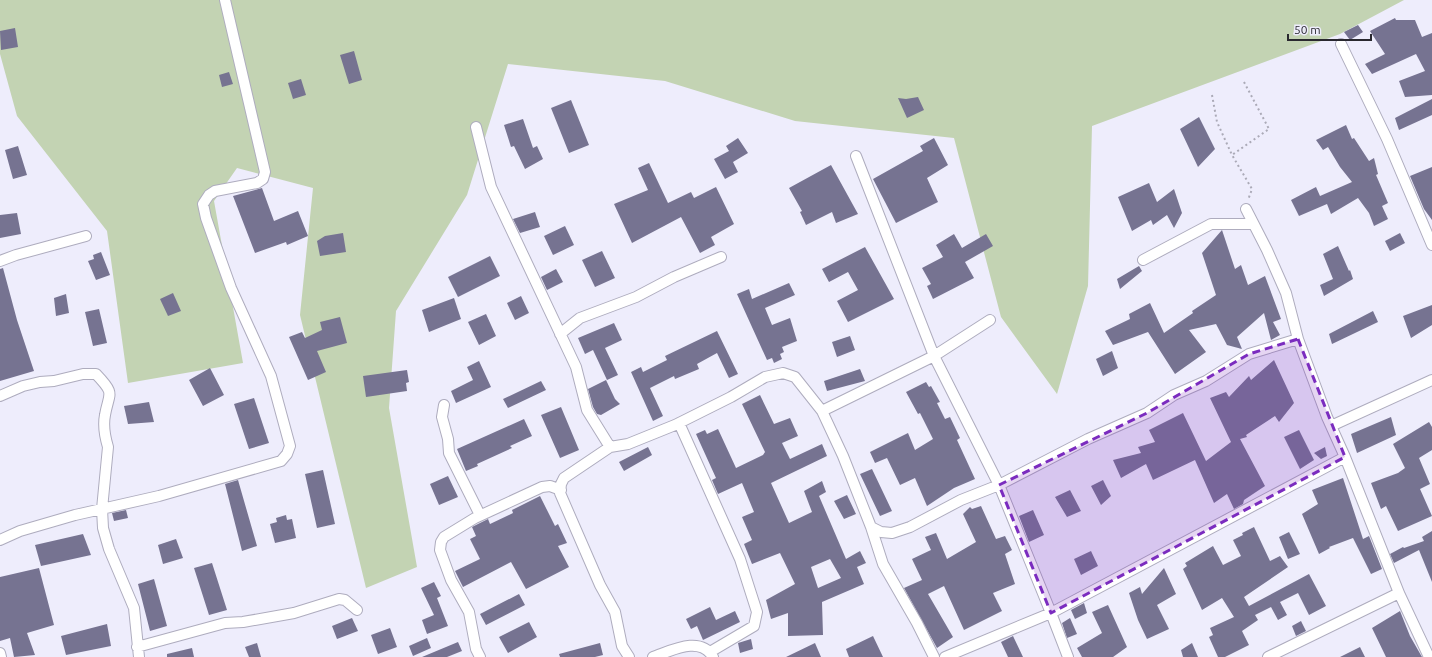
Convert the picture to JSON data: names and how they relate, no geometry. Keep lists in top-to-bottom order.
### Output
{
  "scale_bar": "50 m"
}
